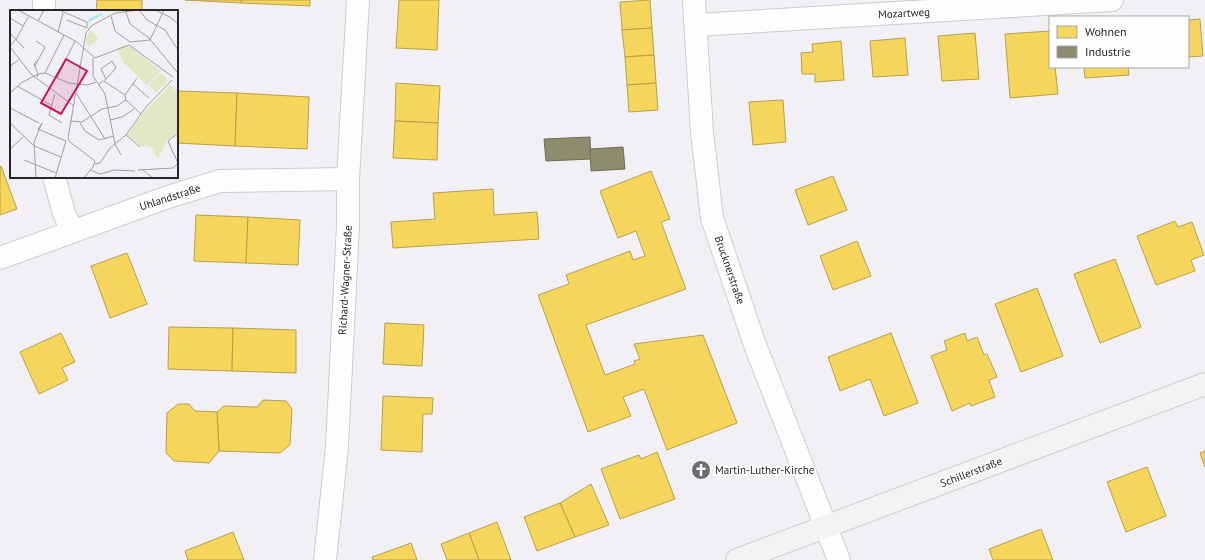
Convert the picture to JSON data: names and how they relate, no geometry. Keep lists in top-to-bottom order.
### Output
{
  "streets": {
    "main road": ["Schillerstraße"],
    "street": [
      "Mozartweg",
      "Uhlandstraße",
      "Brucknerstraße",
      "Richard-Wagner-Straße"
    ]
  },
  "crossings": [
    ["Mozartweg", "Brucknerstraße"],
    ["Uhlandstraße", "Richard-Wagner-Straße"],
    ["Brucknerstraße", "Schillerstraße"]
  ],
  "places": {
    "church": ["Martin-Luther-Kirche"]
  },
  "legend": ["Wohnen", "Industrie"]
}
